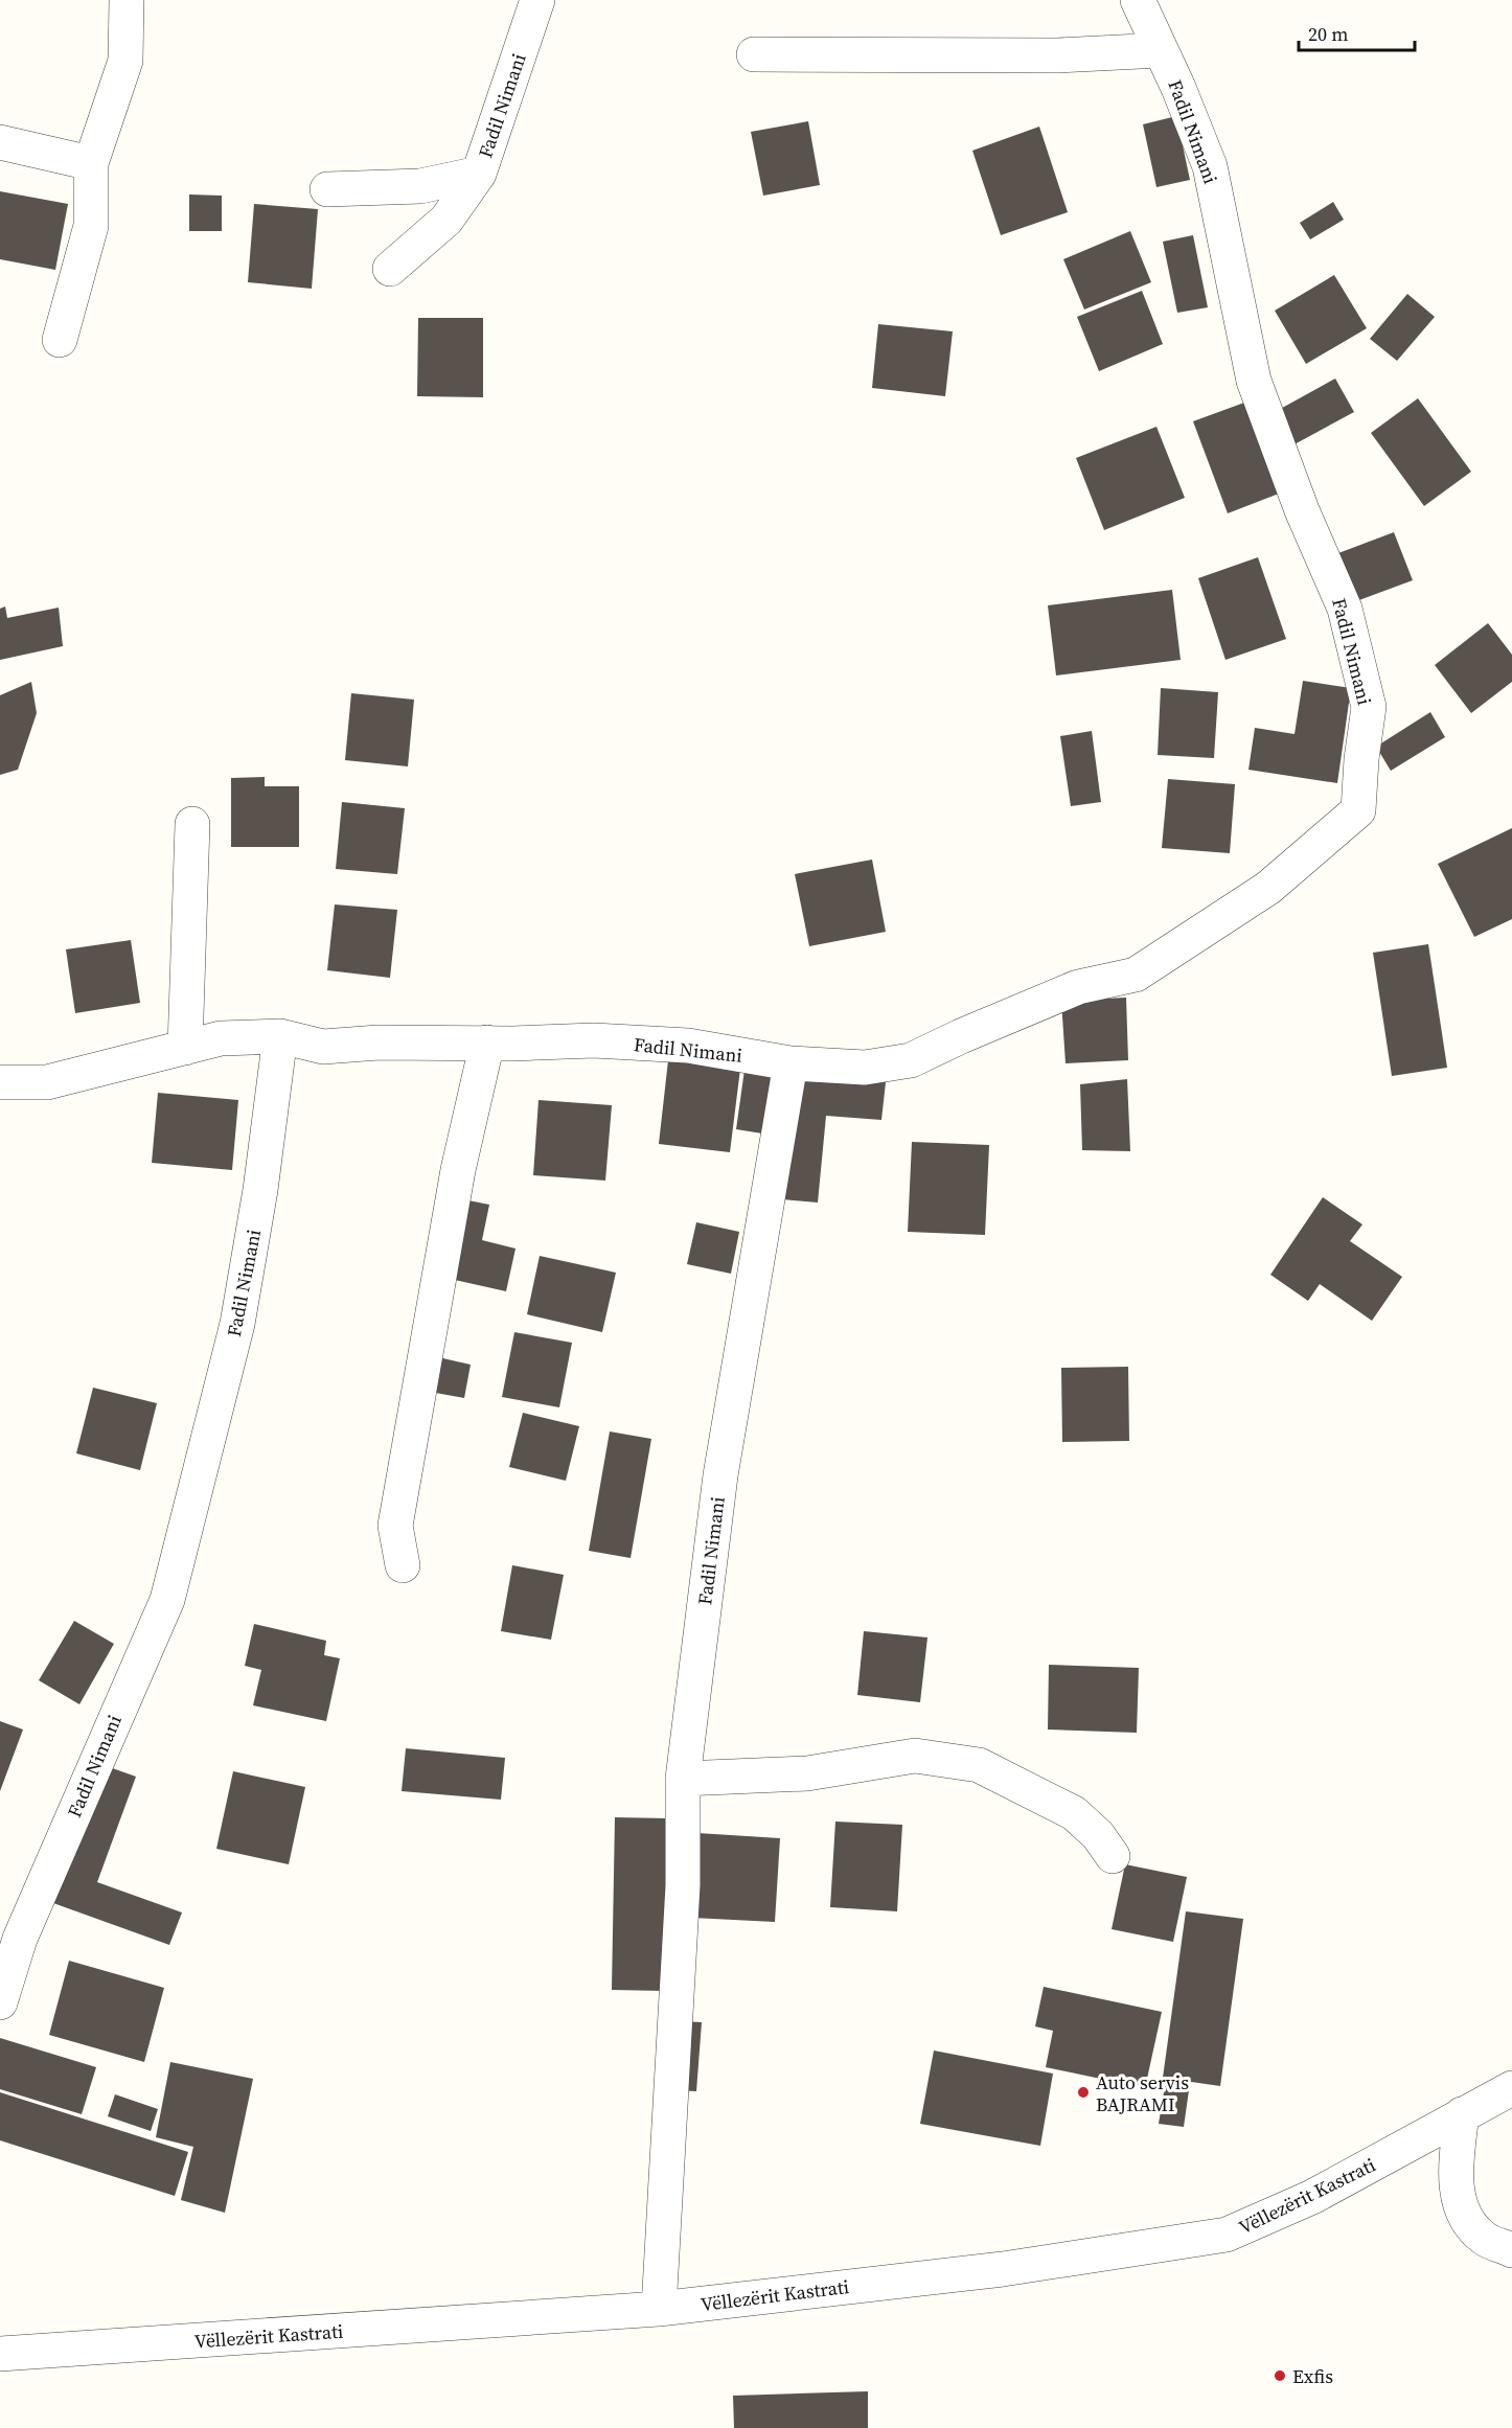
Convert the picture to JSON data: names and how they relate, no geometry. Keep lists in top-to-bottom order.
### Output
{
  "streets": {
    "street": ["Fadil Nimani", "Vëllezërit Kastrati"]
  },
  "crossings": [
    ["Fadil Nimani", "Vëllezërit Kastrati"]
  ],
  "places": ["Auto servis BAJRAMI", "Exfis"],
  "scale_bar": "20 m"
}
